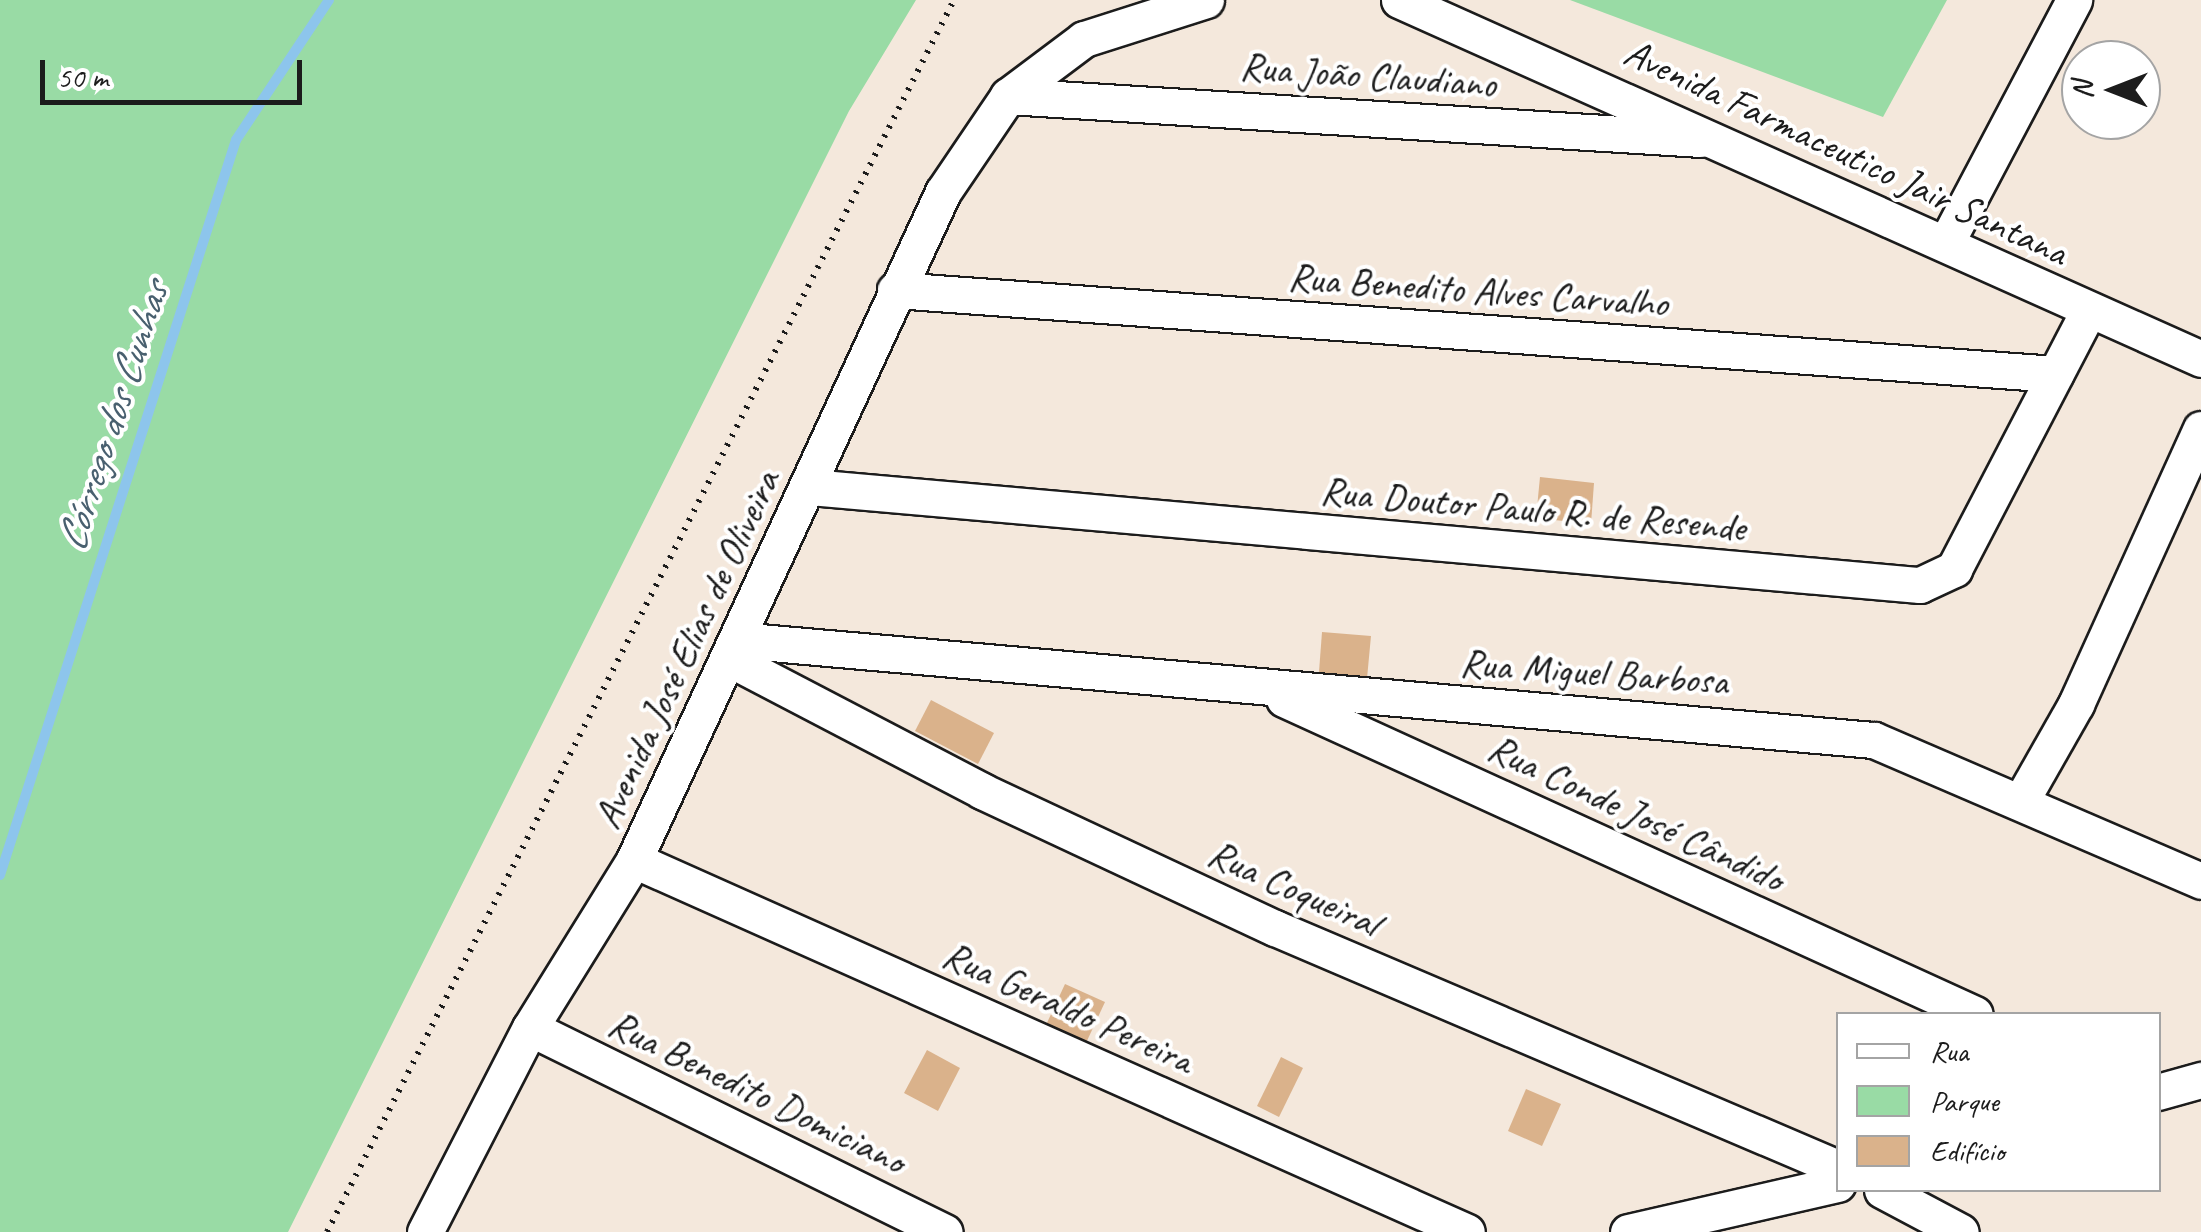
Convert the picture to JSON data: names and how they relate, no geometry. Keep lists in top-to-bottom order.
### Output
{
  "streets": {
    "street": [
      "Rua João Claudiano",
      "Avenida Farmaceutico Jair Santana",
      "Rua Benedito Alves Carvalho",
      "Rua Doutor Paulo R. de Resende",
      "Avenida José Elias de Oliveira",
      "Rua Miguel Barbosa",
      "Rua Conde José Cândido",
      "Rua Coqueiral",
      "Rua Geraldo Pereira",
      "Rua Benedito Domiciano"
    ]
  },
  "crossings": [
    ["Rua João Claudiano", "Avenida Farmaceutico Jair Santana"],
    ["Rua João Claudiano", "Avenida José Elias de Oliveira"],
    ["Avenida Farmaceutico Jair Santana", "Rua Doutor Paulo R. de Resende"],
    ["Rua Benedito Alves Carvalho", "Rua Doutor Paulo R. de Resende"],
    ["Rua Benedito Alves Carvalho", "Avenida José Elias de Oliveira"],
    ["Rua Doutor Paulo R. de Resende", "Avenida José Elias de Oliveira"],
    ["Avenida José Elias de Oliveira", "Rua Miguel Barbosa"],
    ["Avenida José Elias de Oliveira", "Rua Coqueiral"],
    ["Avenida José Elias de Oliveira", "Rua Geraldo Pereira"],
    ["Avenida José Elias de Oliveira", "Rua Benedito Domiciano"],
    ["Rua Miguel Barbosa", "Rua Conde José Cândido"],
    ["Rua Miguel Barbosa", "Rua Coqueiral"]
  ],
  "water": ["Córrego dos Cunhas"],
  "legend": ["Rua", "Parque", "Edifício"],
  "scale_bar": "50 m",
  "north": "left"
}
